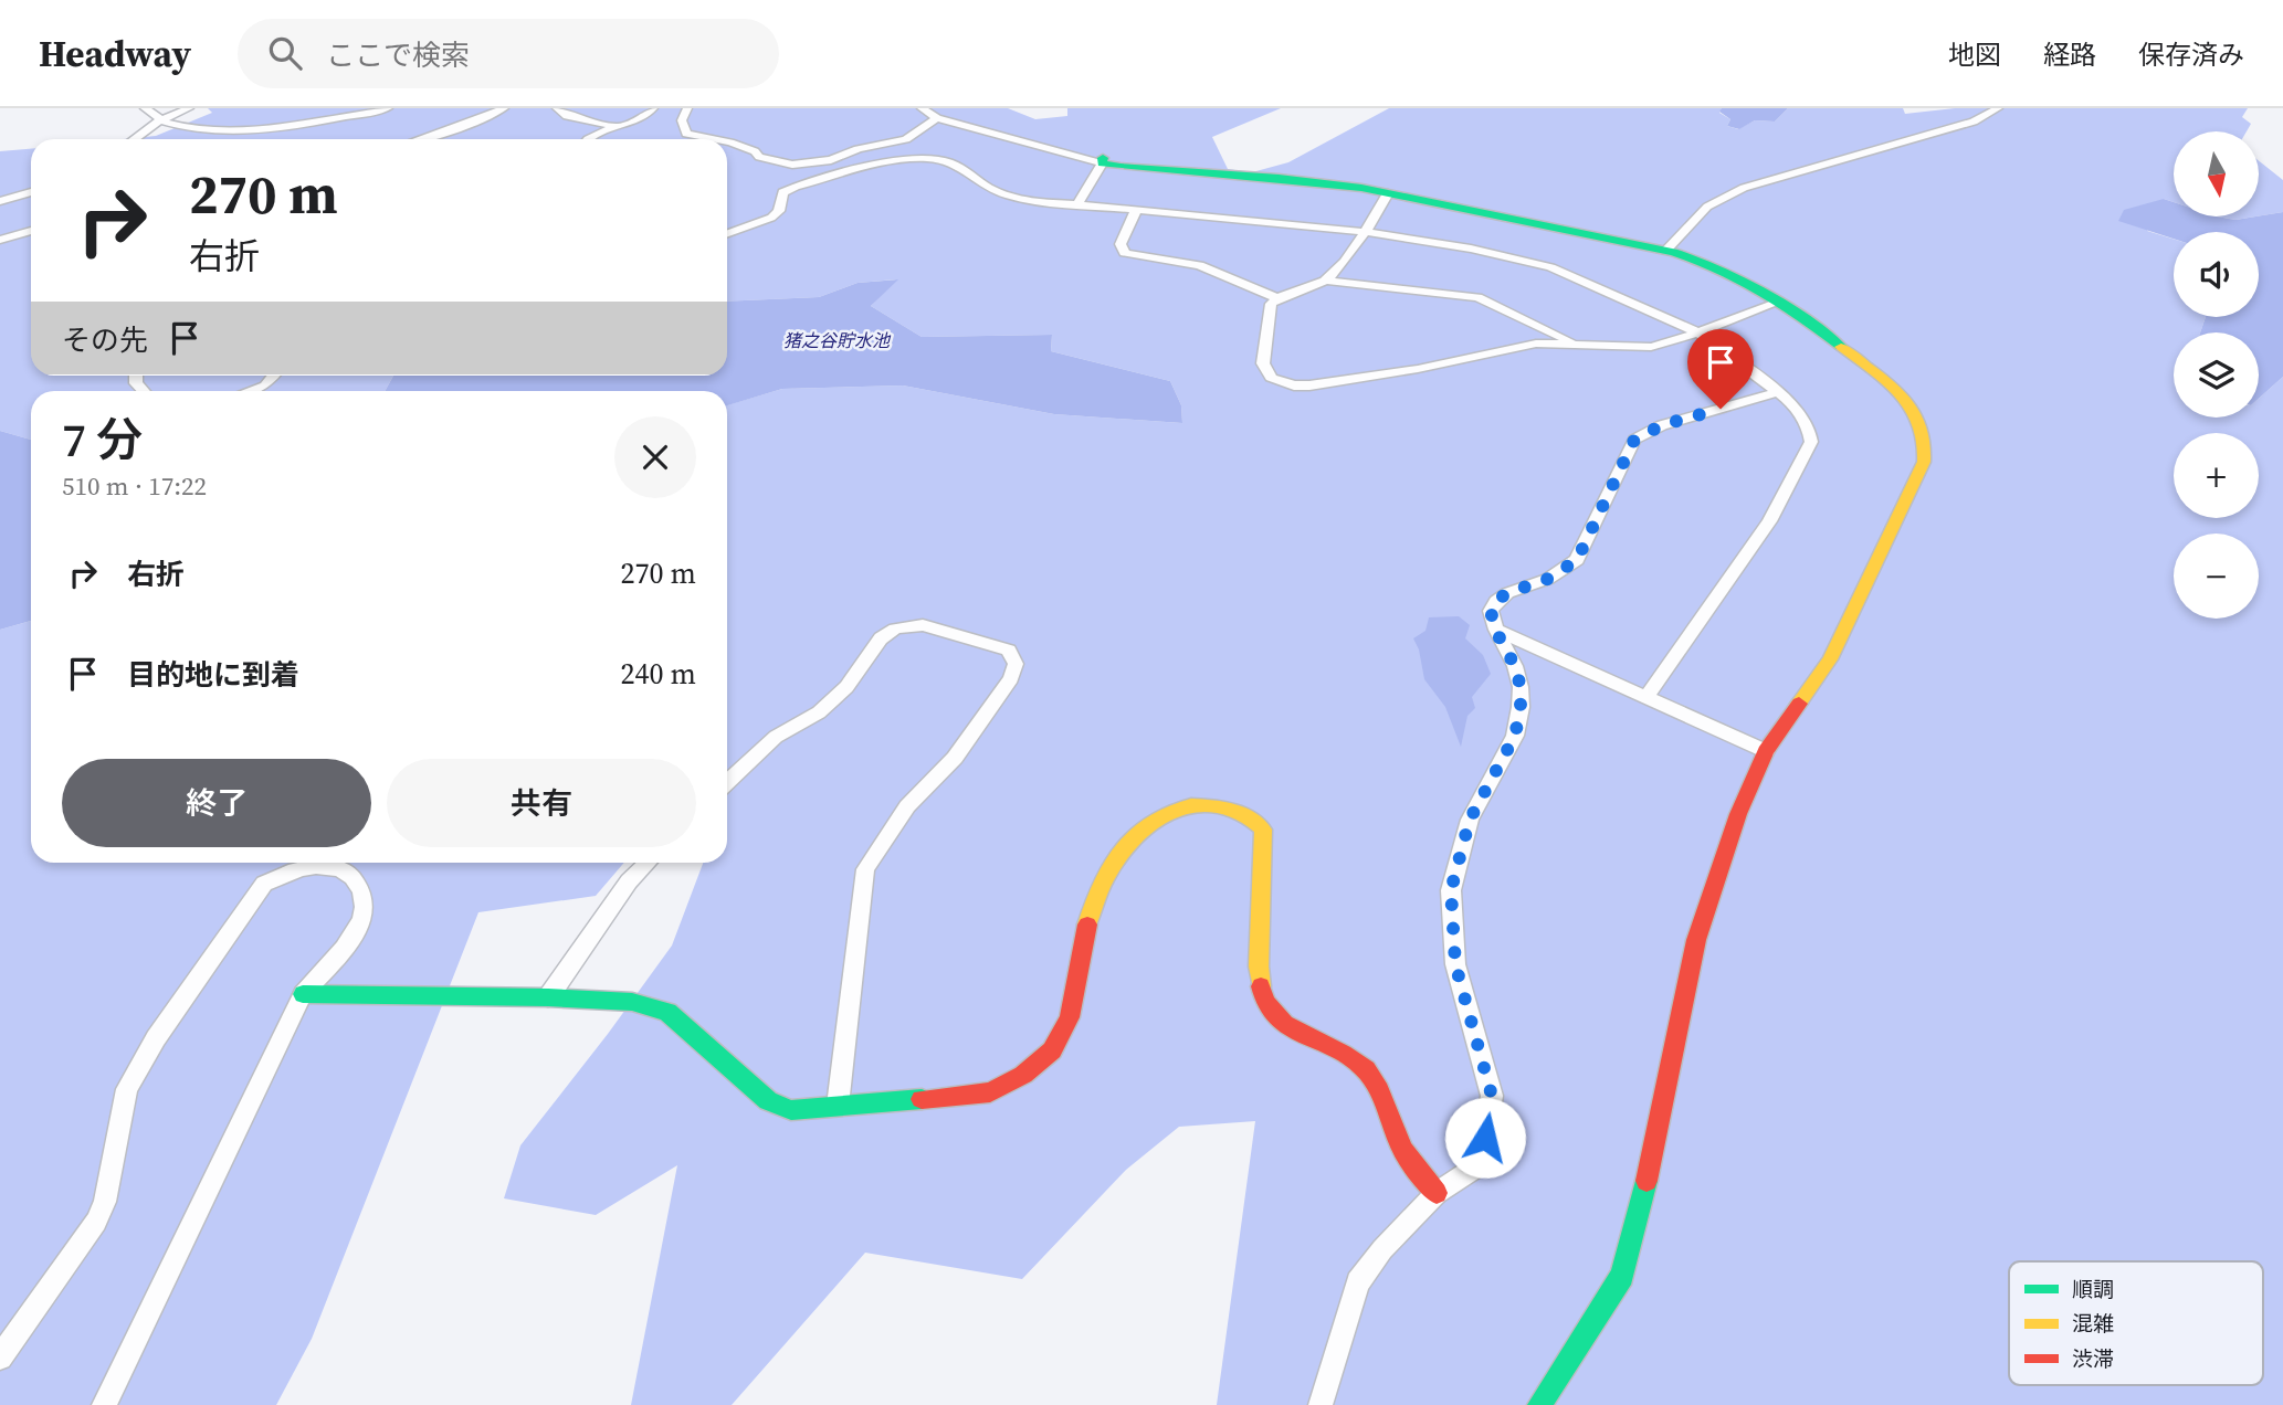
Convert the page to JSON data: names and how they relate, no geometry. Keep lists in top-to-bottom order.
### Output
{
  "water": ["猪之谷貯水池"],
  "legend": ["順調", "混雑", "渋滞"],
  "north": "bottom",
  "page": {
    "header": "Headway",
    "search": "ここで検索",
    "nav": ["地図", "経路", "保存済み"],
    "map_buttons": ["+", "−"],
    "turn": ["270 m", "右折"],
    "then": "その先",
    "heading": ["7 分", "510 m · 17:22"],
    "list": [
      {
        "name": "右折",
        "value": "270 m"
      },
      {
        "name": "目的地に到着",
        "value": "240 m"
      }
    ],
    "buttons": ["終了", "共有"]
  }
}
